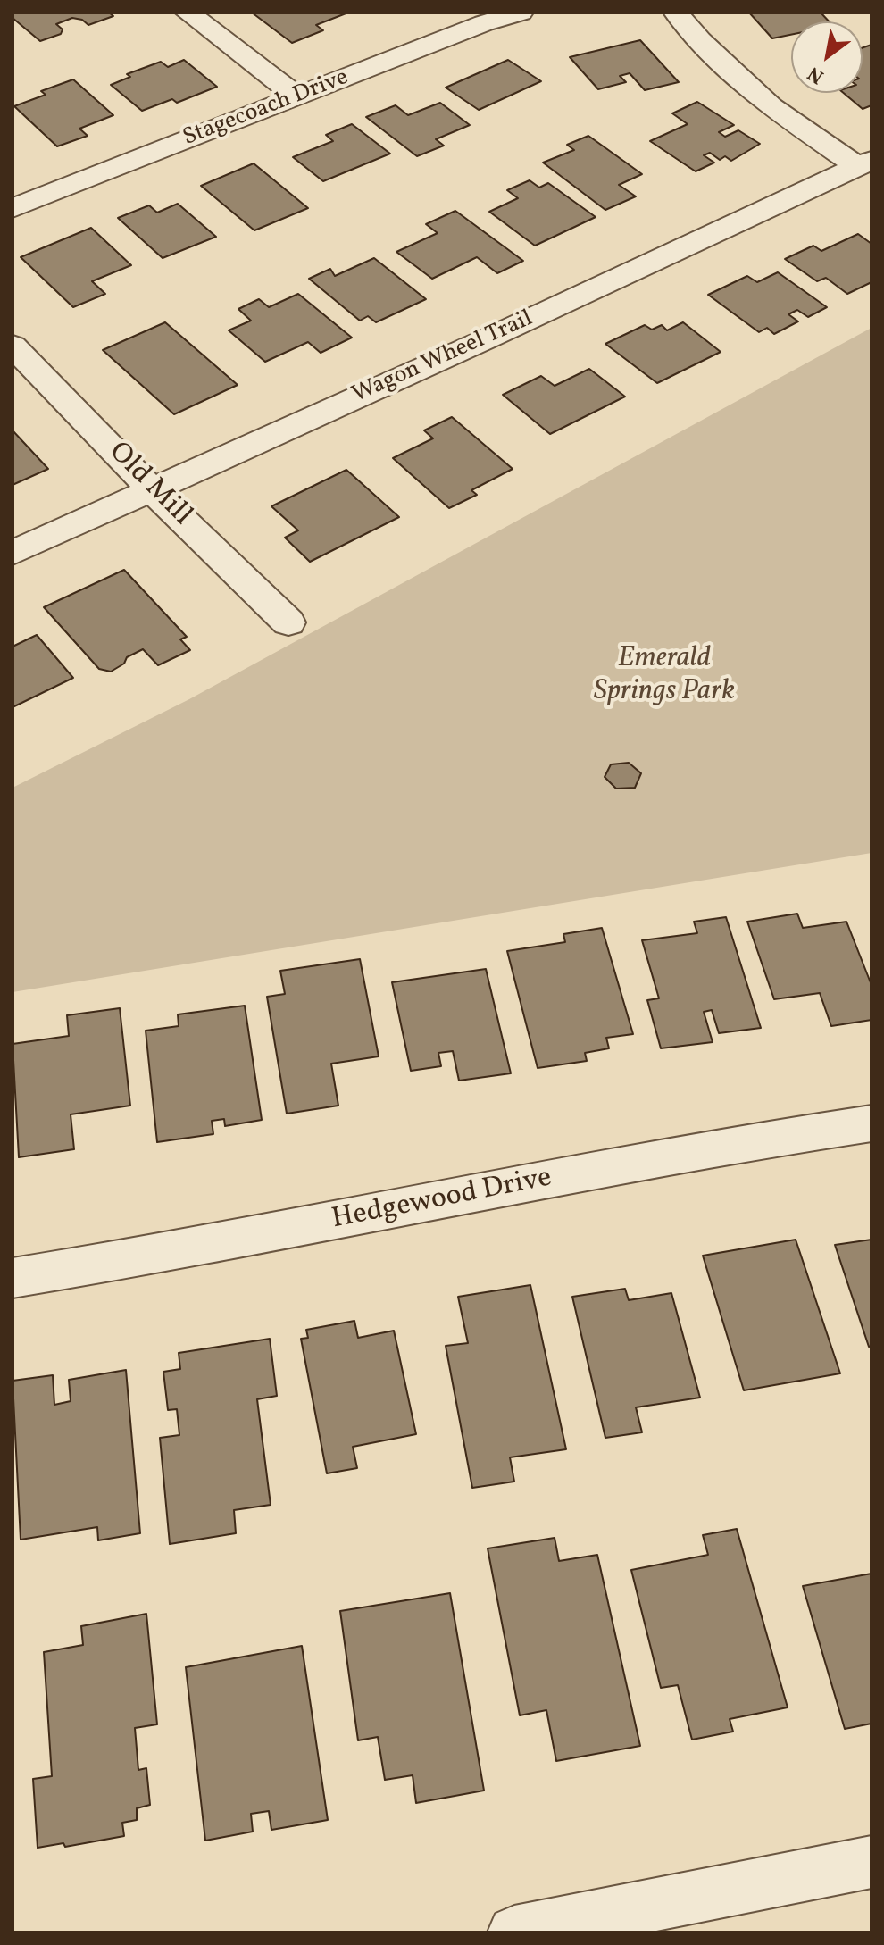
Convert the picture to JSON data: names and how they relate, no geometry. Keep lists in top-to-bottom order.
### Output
{
  "streets": {
    "street": [
      "Stagecoach Drive",
      "Wagon Wheel Trail",
      "Old Mill",
      "Hedgewood Drive"
    ]
  },
  "crossings": [
    ["Wagon Wheel Trail", "Old Mill"]
  ],
  "parks": ["Emerald Springs Park"],
  "north": "bottom left"
}
